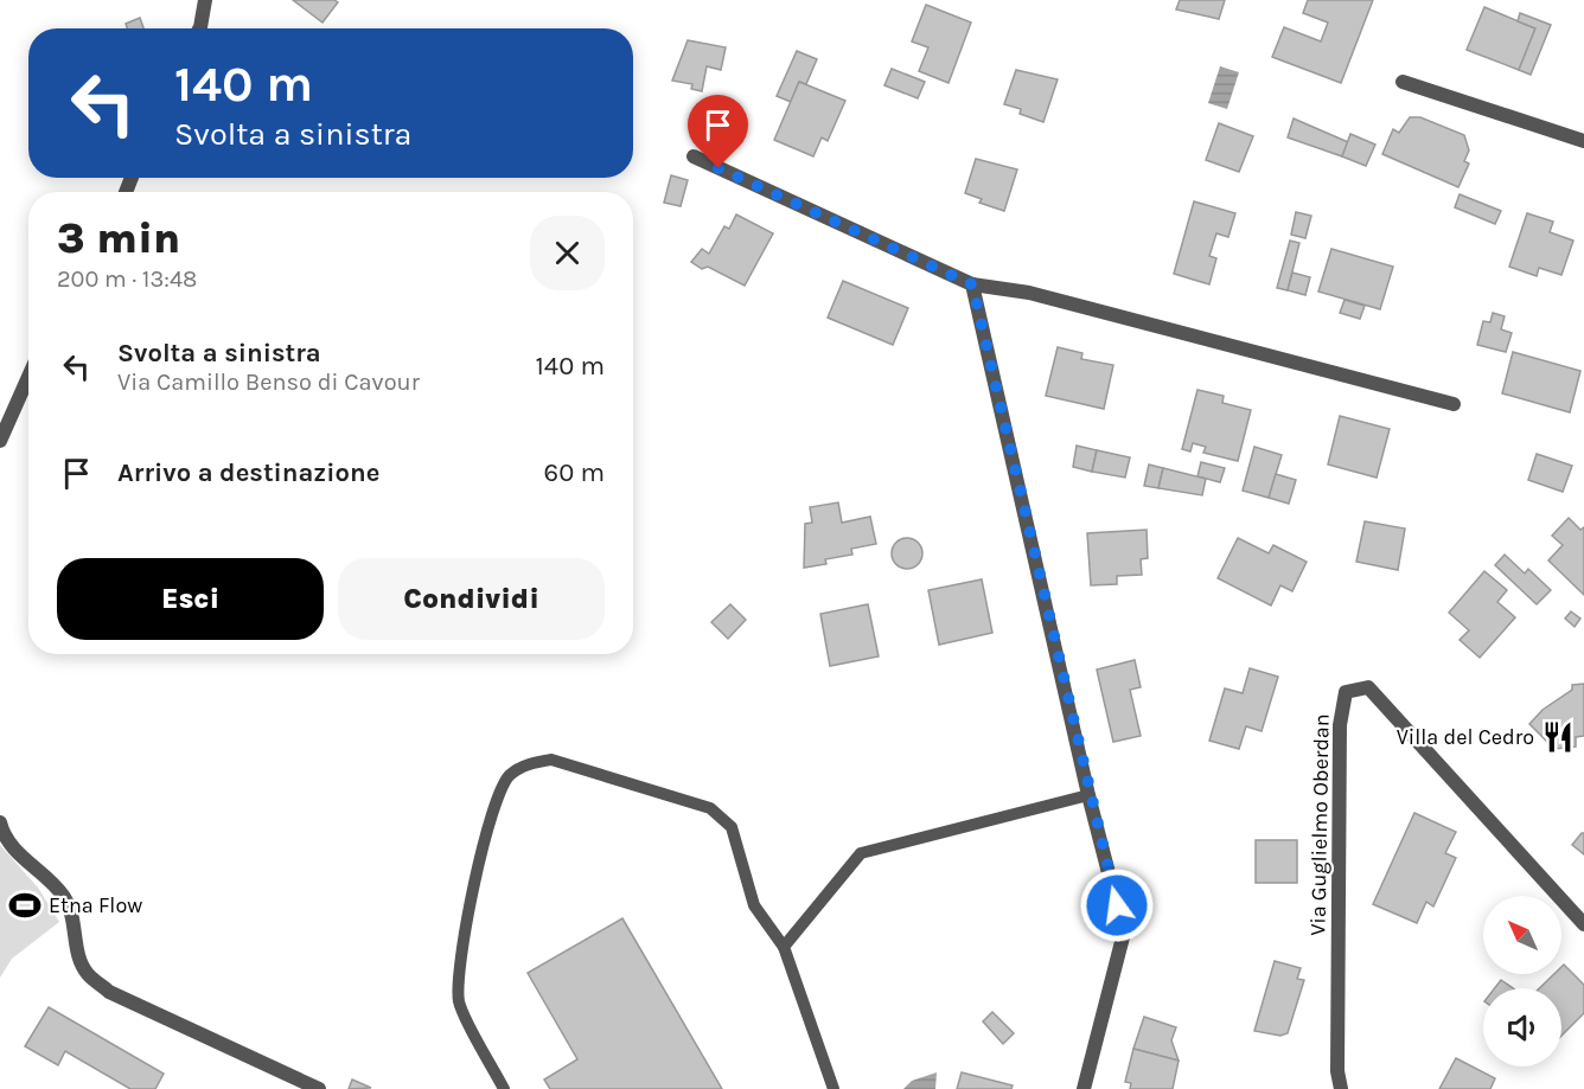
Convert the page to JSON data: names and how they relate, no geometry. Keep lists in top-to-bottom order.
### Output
{
  "streets": {
    "street": ["Via Guglielmo Oberdan"]
  },
  "places": {
    "restaurant": ["Villa del Cedro"],
    "sports": ["Etna Flow"]
  },
  "north": "top left",
  "page": {
    "turn": ["140 m", "Svolta a sinistra"],
    "heading": ["3 min", "200 m · 13:48"],
    "list": [
      {
        "name": "Svolta a sinistra",
        "note": "Via Camillo Benso di Cavour",
        "value": "140 m"
      },
      {
        "name": "Arrivo a destinazione",
        "value": "60 m"
      }
    ],
    "buttons": ["Esci", "Condividi"]
  }
}
